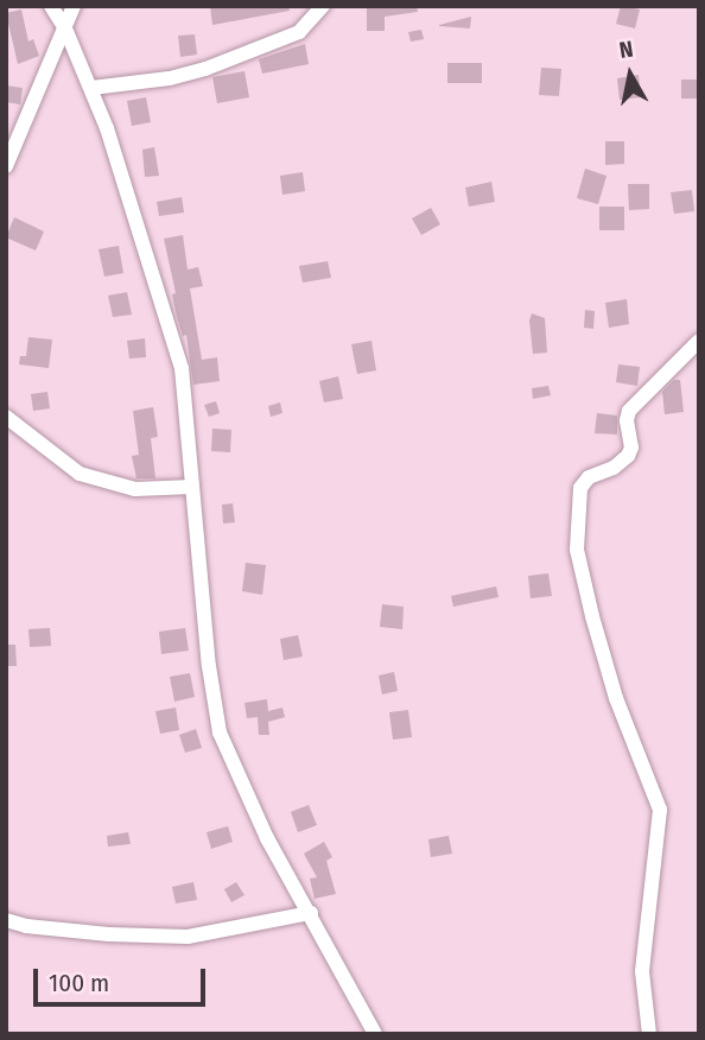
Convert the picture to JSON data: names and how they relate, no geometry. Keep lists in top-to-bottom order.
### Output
{
  "scale_bar": "100 m",
  "north": "top"
}
